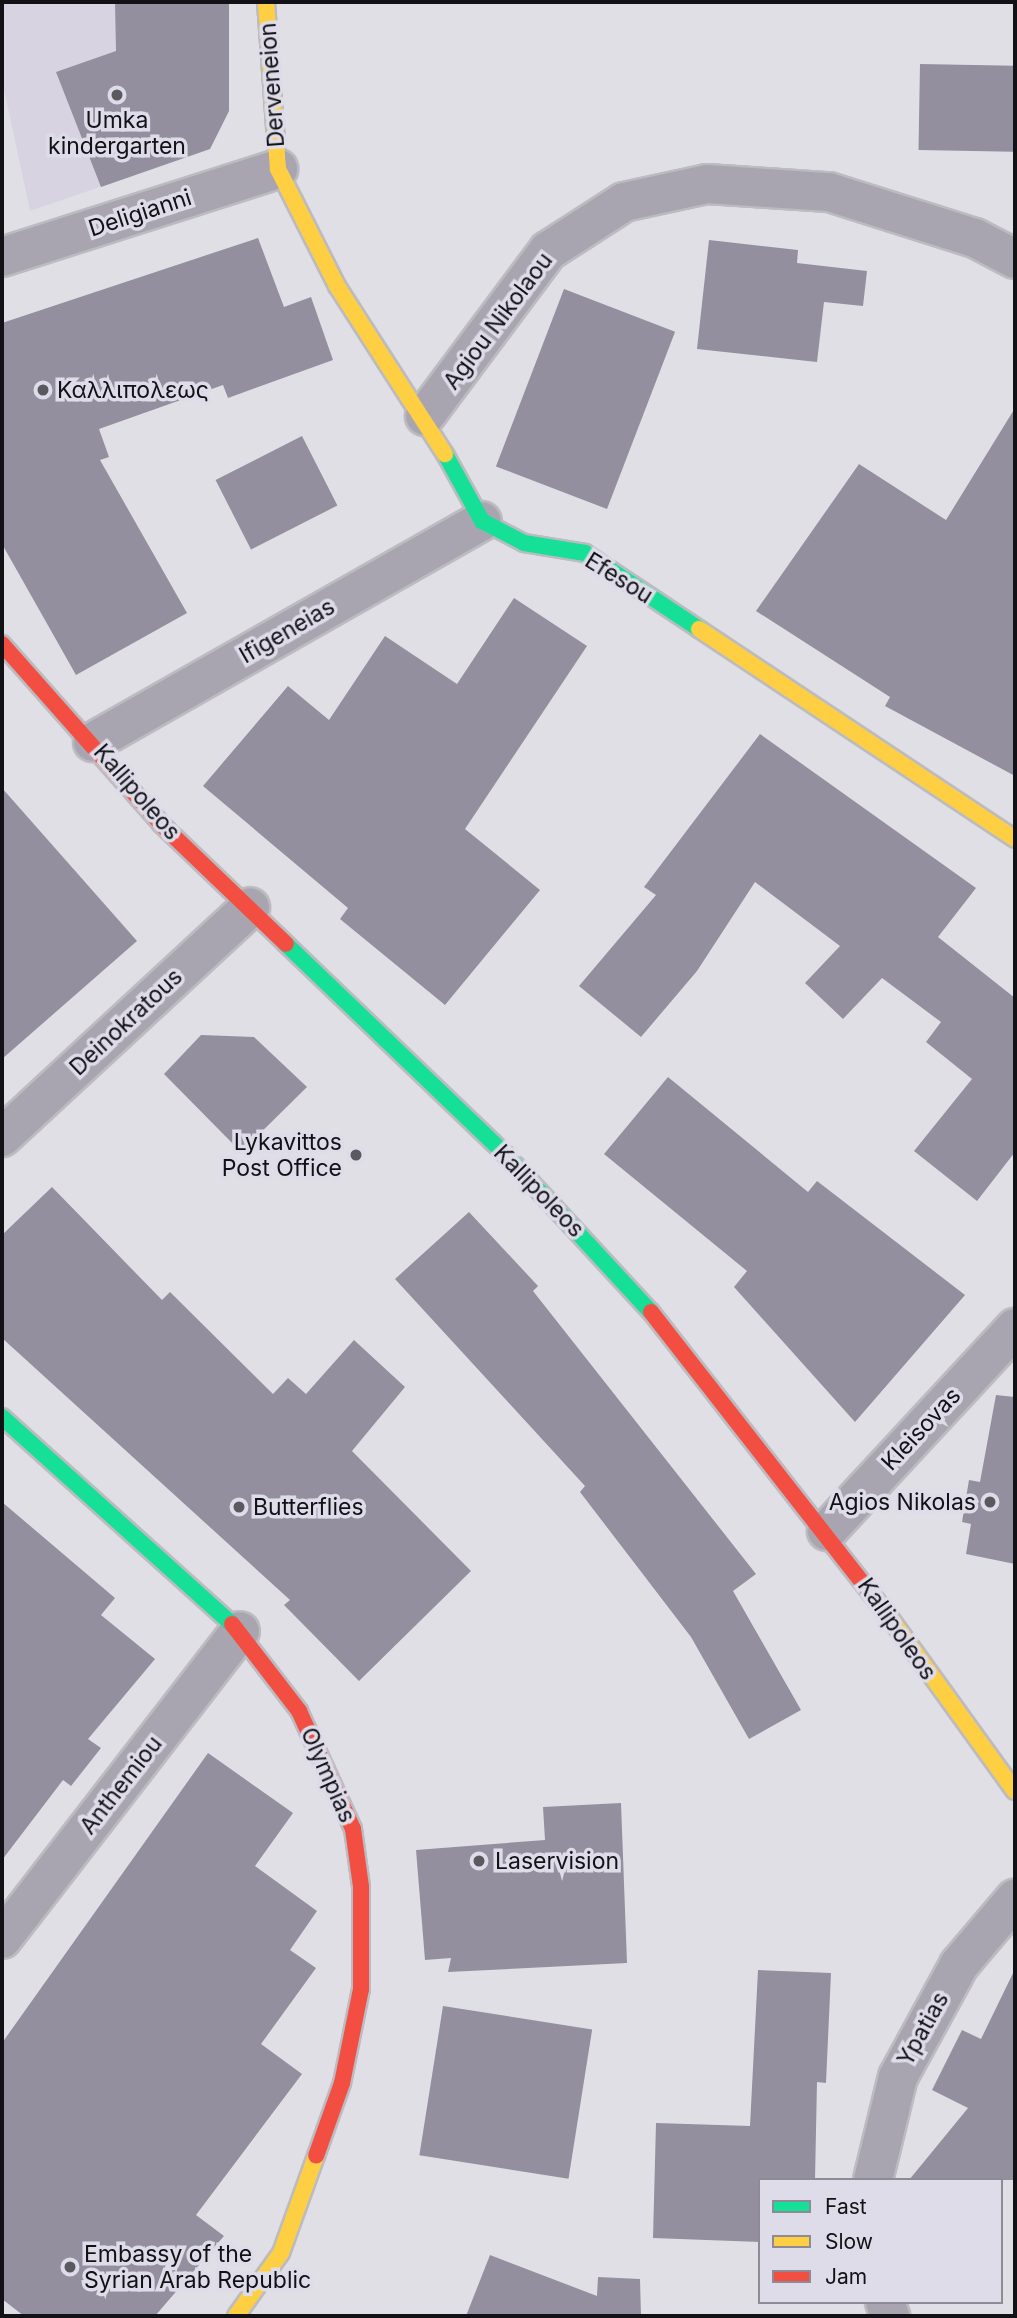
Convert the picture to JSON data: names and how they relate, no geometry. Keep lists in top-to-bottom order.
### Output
{
  "streets": {
    "street": [
      "Derveneion",
      "Deligianni",
      "Agiou Nikolaou",
      "Efesou",
      "Ifigeneias",
      "Kallipoleos",
      "Deinokratous",
      "Kleisovas",
      "Olympias",
      "Anthemiou",
      "Ypatias"
    ]
  },
  "crossings": [
    ["Derveneion", "Deligianni"],
    ["Efesou", "Ifigeneias"],
    ["Ifigeneias", "Kallipoleos"],
    ["Kallipoleos", "Deinokratous"],
    ["Kallipoleos", "Kleisovas"],
    ["Olympias", "Anthemiou"]
  ],
  "places": [
    "Umka kindergarten",
    "Καλλιπολεως",
    "Lykavittos Post Office",
    "Agios Nikolas",
    "Butterflies",
    "Laservision",
    "Embassy of the Syrian Arab Republic"
  ],
  "legend": ["Fast", "Slow", "Jam"]
}
